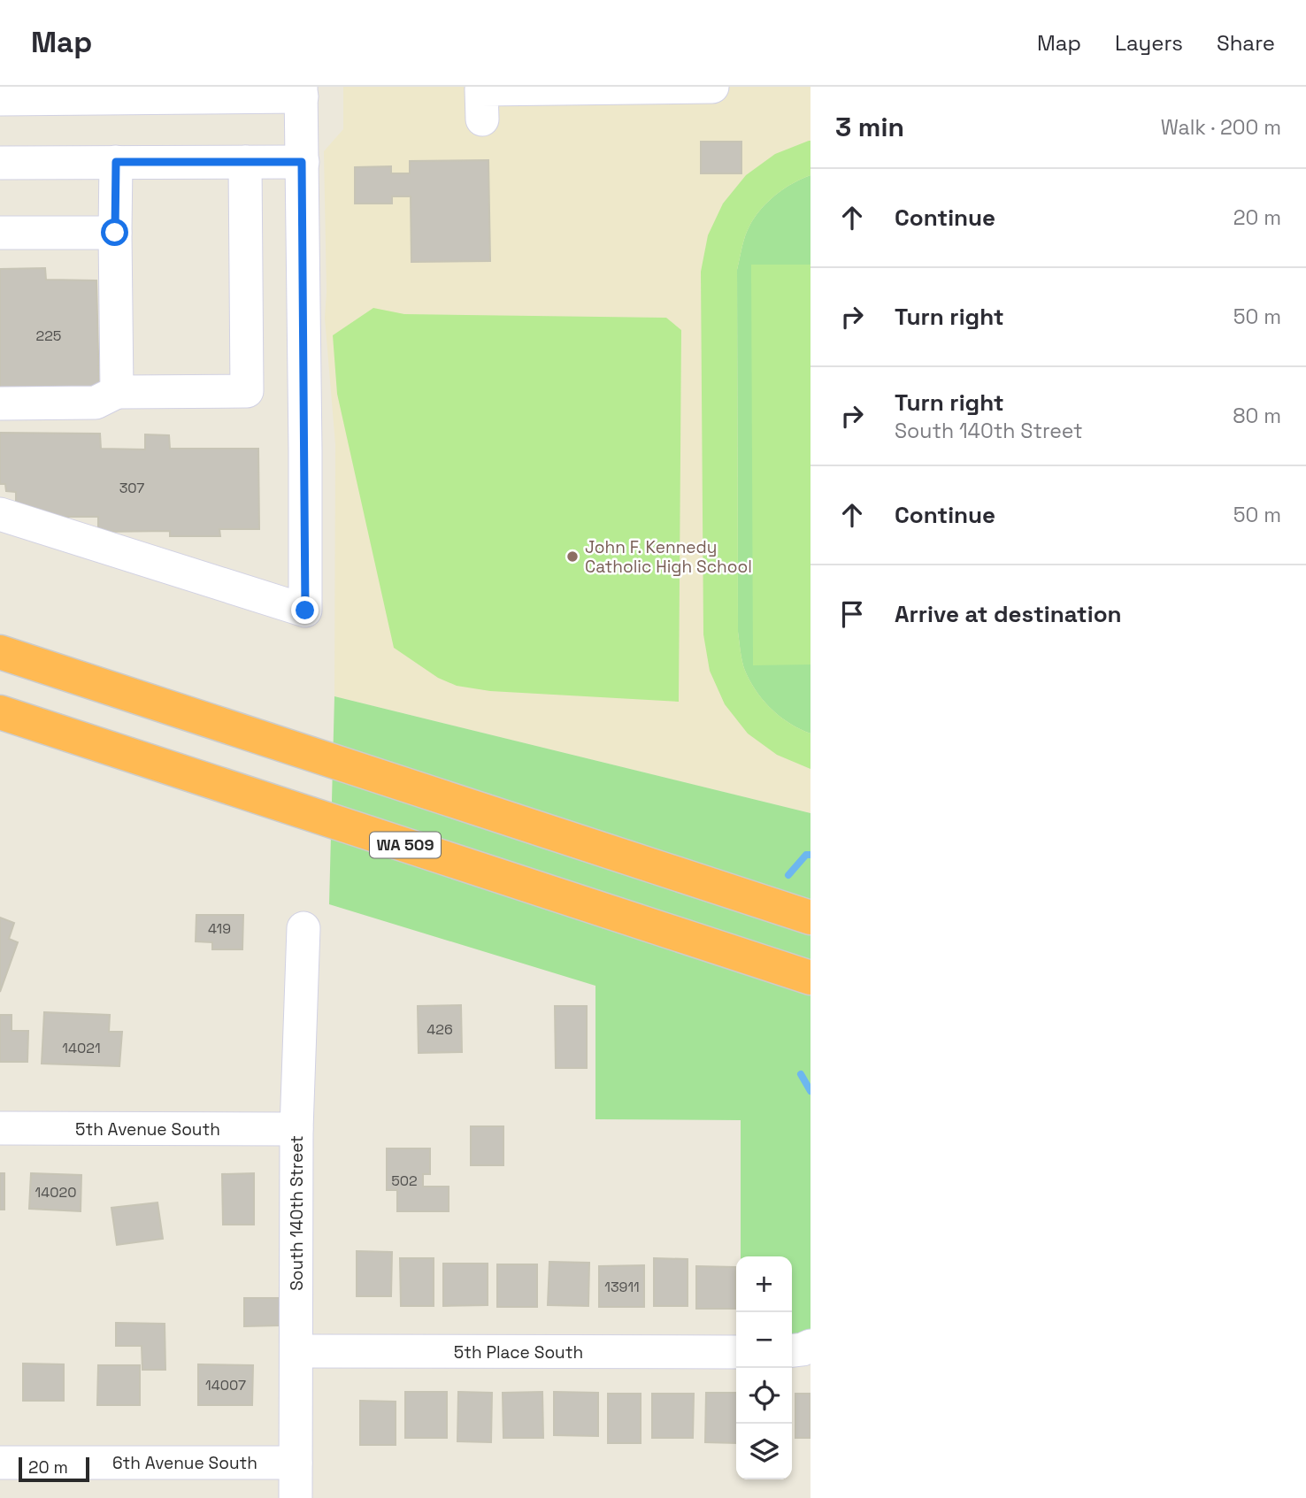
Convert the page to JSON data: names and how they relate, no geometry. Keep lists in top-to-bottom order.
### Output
{
  "streets": {
    "highway": ["WA 509"],
    "street": [
      "5th Avenue South",
      "South 140th Street",
      "5th Place South",
      "6th Avenue South"
    ]
  },
  "crossings": [
    ["5th Avenue South", "South 140th Street"],
    ["South 140th Street", "5th Place South"],
    ["South 140th Street", "6th Avenue South"]
  ],
  "places": ["John F. Kennedy Catholic High School"],
  "house_numbers": [
    "225",
    "307",
    "419",
    "426",
    "14021",
    "502",
    "14020",
    "13911",
    "14007"
  ],
  "scale_bar": "20 m",
  "page": {
    "header": "Map",
    "nav": ["Map", "Layers", "Share"],
    "heading": ["3 min", "Walk · 200 m"],
    "list": [
      ["Continue", "20 m"],
      ["Turn right", "50 m"],
      ["Turn right", "South 140th Street", "80 m"],
      ["Continue", "50 m"],
      "Arrive at destination"
    ],
    "map_buttons": ["+", "−"],
    "scale": "20 m"
  }
}
